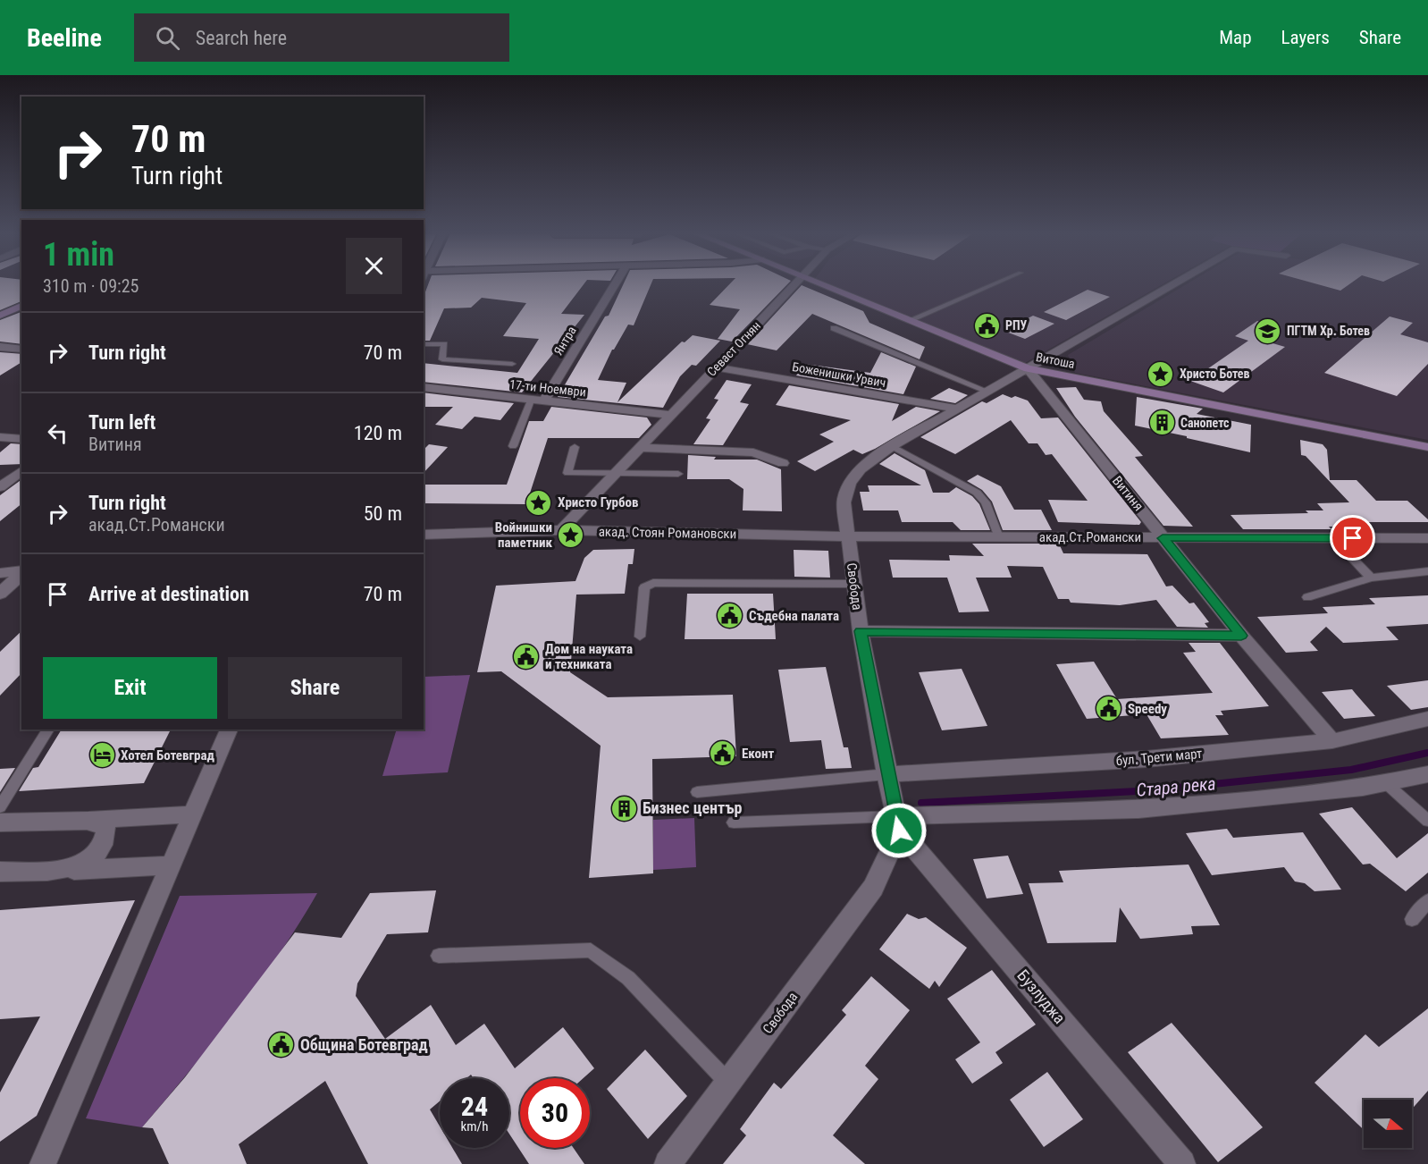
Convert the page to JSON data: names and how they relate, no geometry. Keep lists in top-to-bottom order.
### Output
{
  "streets": {
    "street": [
      "Янтра",
      "Севаст Огнян",
      "Витоша",
      "Боженишки Урвич",
      "17-ти Ноември",
      "Витиня",
      "акад. Стоян Романовски",
      "акад.Ст.Романски",
      "Свобода",
      "бул. Трети март",
      "Бузлуджа"
    ]
  },
  "crossings": [
    ["Янтра", "17-ти Ноември"],
    ["Севаст Огнян", "Боженишки Урвич"],
    ["Севаст Огнян", "17-ти Ноември"],
    ["Севаст Огнян", "акад. Стоян Романовски"],
    ["Витоша", "Витиня"],
    ["Витоша", "Свобода"],
    ["Боженишки Урвич", "Свобода"],
    ["Витиня", "акад.Ст.Романски"],
    ["Витиня", "Свобода"],
    ["Витиня", "бул. Трети март"],
    ["акад. Стоян Романовски", "акад.Ст.Романски"],
    ["акад. Стоян Романовски", "Свобода"],
    ["Свобода", "бул. Трети март"],
    ["Свобода", "Бузлуджа"]
  ],
  "water": ["Стара река"],
  "places": {
    "public building": [
      "РПУ",
      "Съдебна палата",
      "Дом на науката и техниката",
      "Speedy",
      "Еконт",
      "Община Ботевград"
    ],
    "school or university": ["ПГТМ Хр. Ботев"],
    "place": ["Христо Ботев", "Христо Гурбов", "Войнишки паметник"],
    "building": ["Санопетс", "Бизнес център"],
    "hotel": ["Хотел Ботевград"]
  },
  "north": "right",
  "page": {
    "header": "Beeline",
    "search": "Search here",
    "nav": ["Map", "Layers", "Share"],
    "turn": ["70 m", "Turn right"],
    "heading": ["1 min", "310 m · 09:25"],
    "list": [
      {
        "name": "Turn right",
        "value": "70 m"
      },
      {
        "name": "Turn left",
        "note": "Витиня",
        "value": "120 m"
      },
      {
        "name": "Turn right",
        "note": "акад.Ст.Романски",
        "value": "50 m"
      },
      {
        "name": "Arrive at destination",
        "value": "70 m"
      }
    ],
    "buttons": ["Exit", "Share"],
    "speed": "24 km/h",
    "limit": "30"
  }
}
